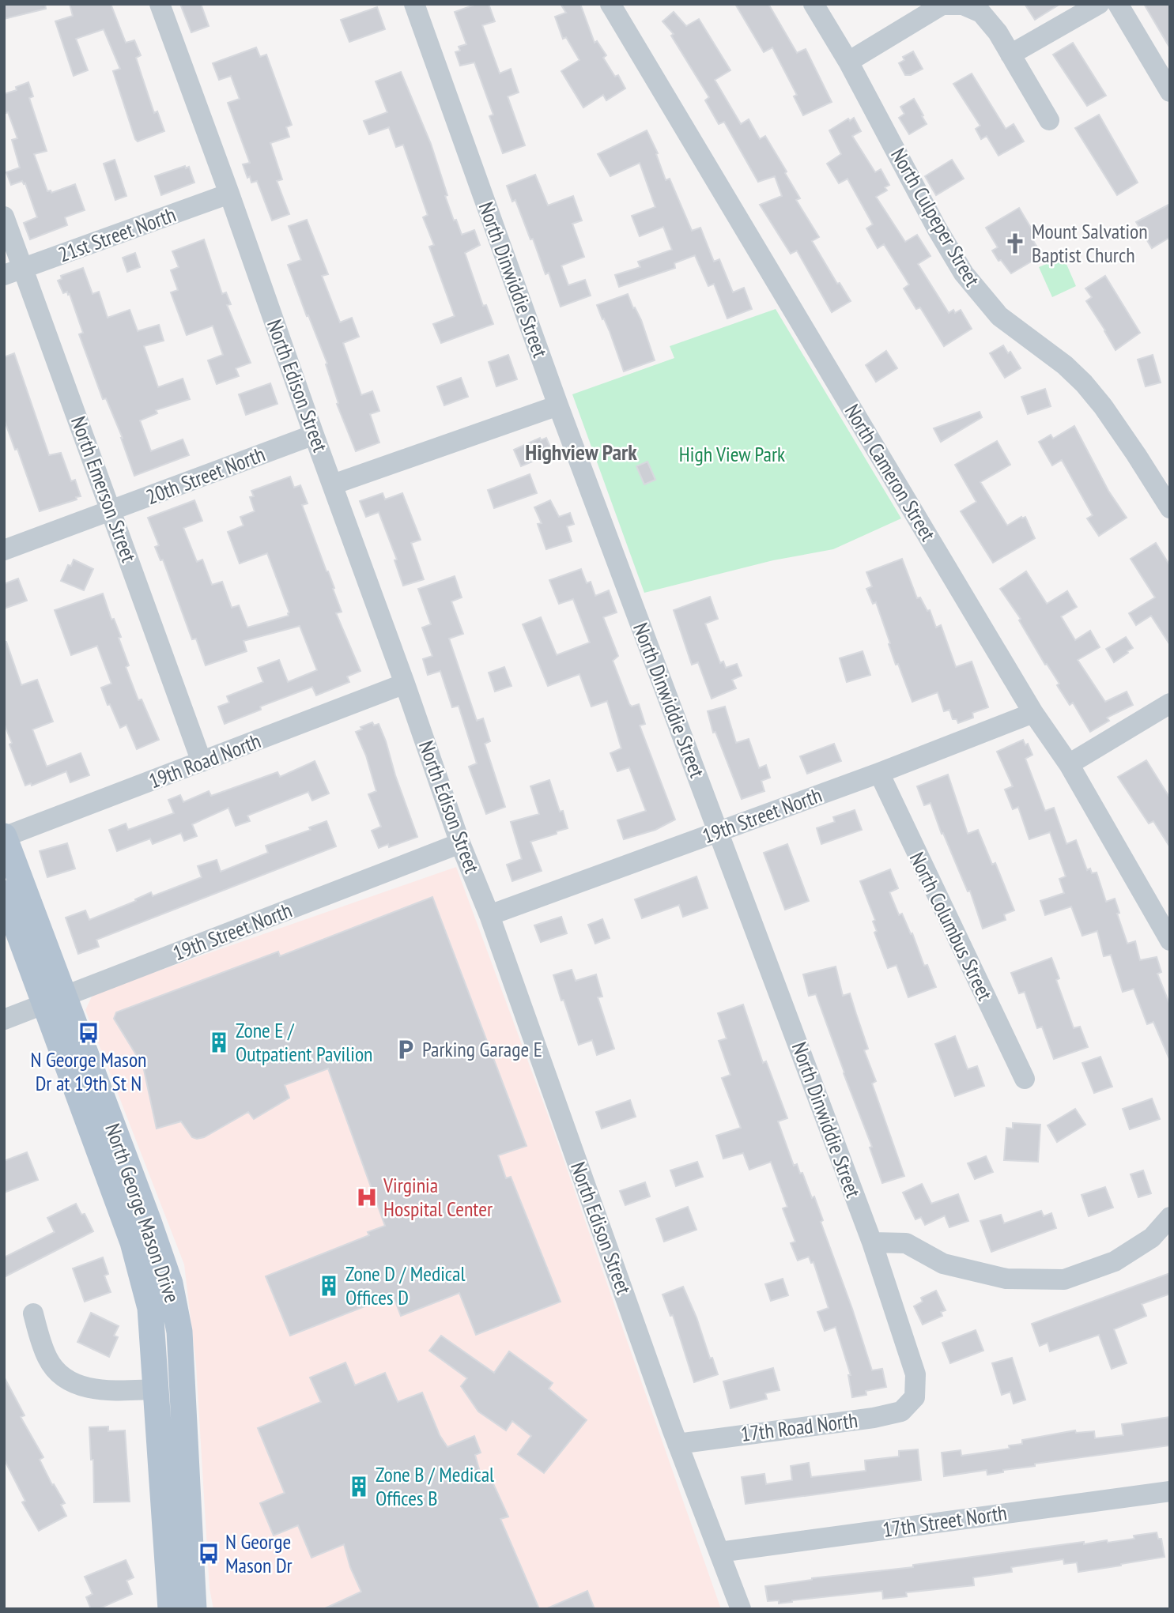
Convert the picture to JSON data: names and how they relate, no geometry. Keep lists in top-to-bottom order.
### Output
{
  "streets": {
    "main road": ["North George Mason Drive"],
    "street": [
      "North Culpeper Street",
      "21st Street North",
      "North Dinwiddie Street",
      "North Edison Street",
      "North Cameron Street",
      "20th Street North",
      "North Emerson Street",
      "19th Road North",
      "19th Street North",
      "North Columbus Street",
      "17th Road North",
      "17th Street North"
    ]
  },
  "crossings": [
    ["21st Street North", "North Edison Street"],
    ["21st Street North", "North Emerson Street"],
    ["North Dinwiddie Street", "19th Street North"],
    ["North Dinwiddie Street", "17th Road North"],
    ["North Edison Street", "20th Street North"],
    ["North Edison Street", "19th Road North"],
    ["North Edison Street", "19th Street North"],
    ["North Edison Street", "17th Road North"],
    ["North Edison Street", "17th Street North"],
    ["North Cameron Street", "19th Street North"],
    ["20th Street North", "North Emerson Street"],
    ["North Emerson Street", "19th Road North"],
    ["19th Road North", "North George Mason Drive"],
    ["19th Street North", "North Columbus Street"],
    ["19th Street North", "North George Mason Drive"]
  ],
  "districts": ["Highview Park"],
  "parks": ["High View Park"],
  "places": {
    "church": ["Mount Salvation Baptist Church"],
    "bus stop": ["N George Mason Dr at 19th St N", "N George Mason Dr"],
    "building": ["Zone E / Outpatient Pavilion", "Zone D / Medical Offices D", "Zone B / Medical Offices B"],
    "parking": ["Parking Garage E"],
    "hospital": ["Virginia Hospital Center"]
  }
}
